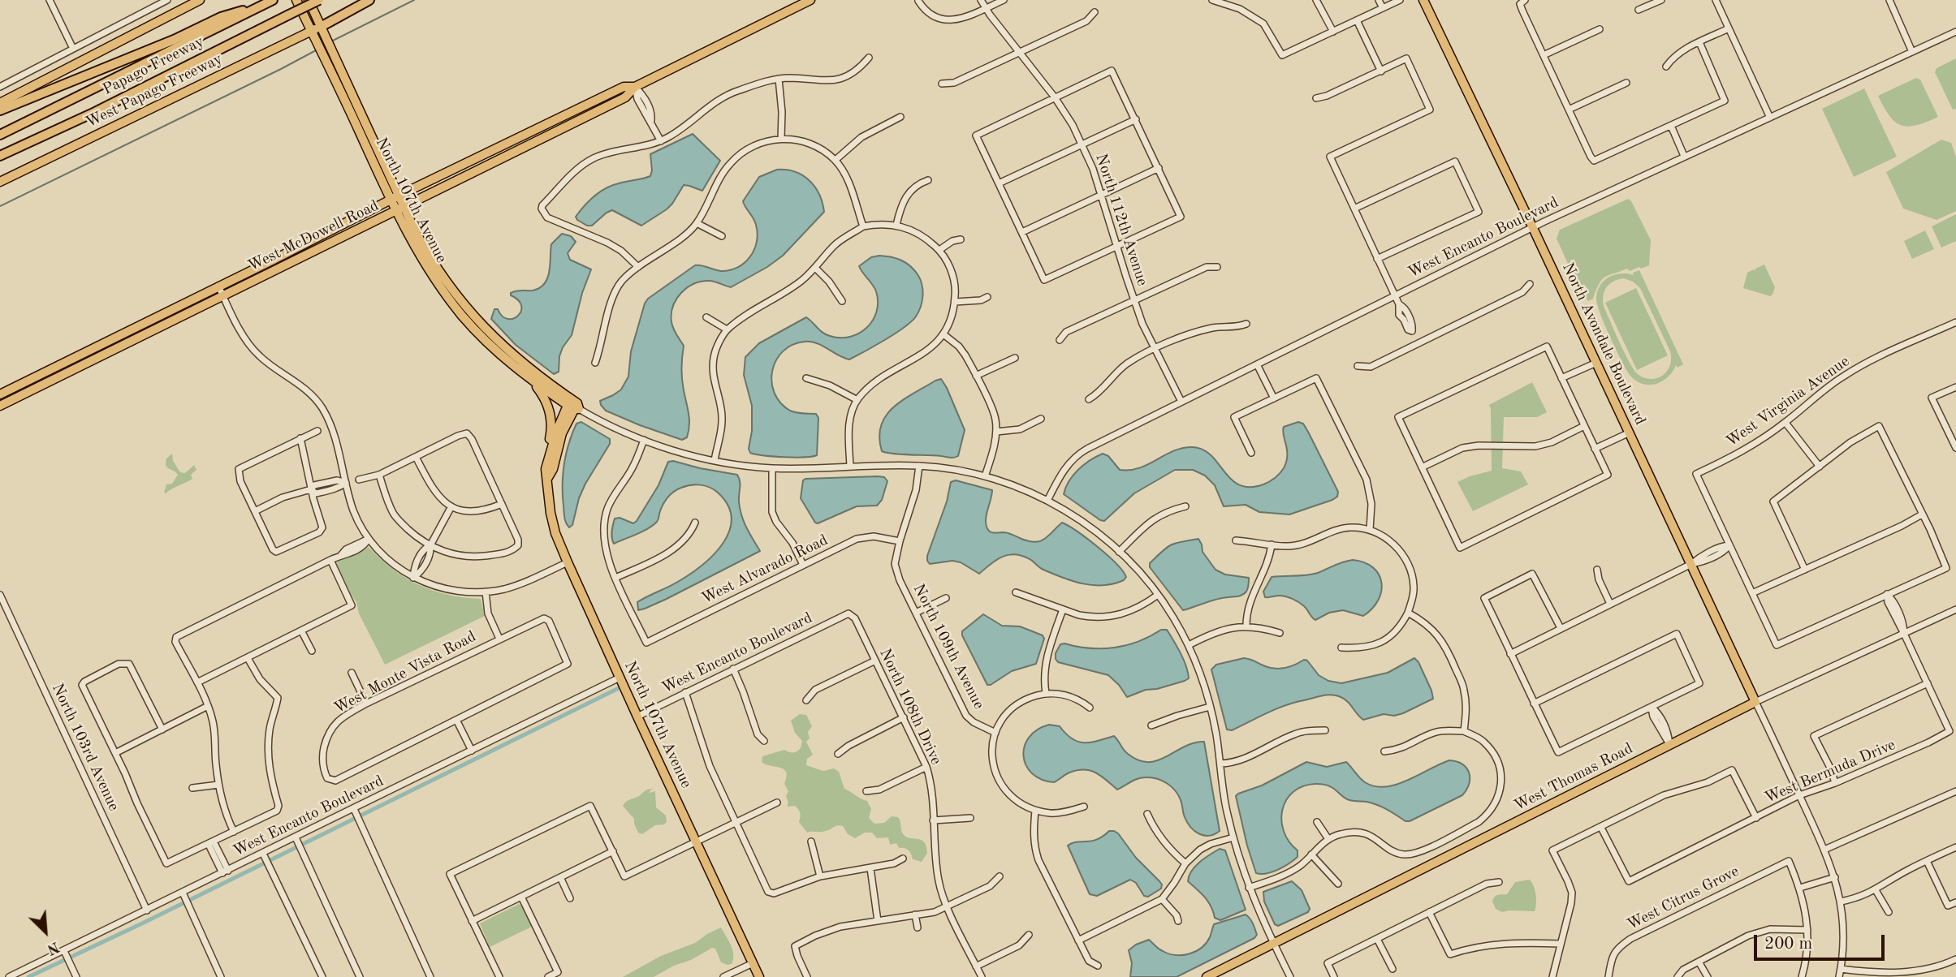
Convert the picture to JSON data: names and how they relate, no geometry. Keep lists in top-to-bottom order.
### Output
{
  "streets": {
    "highway": ["Papago Freeway"],
    "main road": [
      "West Papago Freeway",
      "North 107th Avenue",
      "West McDowell Road",
      "North Avondale Boulevard",
      "West Thomas Road"
    ],
    "street": [
      "North 112th Avenue",
      "West Encanto Boulevard",
      "West Virginia Avenue",
      "West Alvarado Road",
      "North 109th Avenue",
      "West Monte Vista Road",
      "North 108th Drive",
      "North 103rd Avenue",
      "West Bermuda Drive",
      "West Citrus Grove"
    ]
  },
  "crossings": [
    ["West Papago Freeway", "North 107th Avenue"],
    ["North 107th Avenue", "West McDowell Road"],
    ["North 107th Avenue", "West Encanto Boulevard"],
    ["North 112th Avenue", "West Encanto Boulevard"],
    ["West Encanto Boulevard", "North Avondale Boulevard"],
    ["West Encanto Boulevard", "North 108th Drive"],
    ["West Encanto Boulevard", "North 103rd Avenue"],
    ["North Avondale Boulevard", "West Thomas Road"],
    ["West Alvarado Road", "North 109th Avenue"]
  ],
  "scale_bar": "200 m",
  "north": "bottom right"
}
